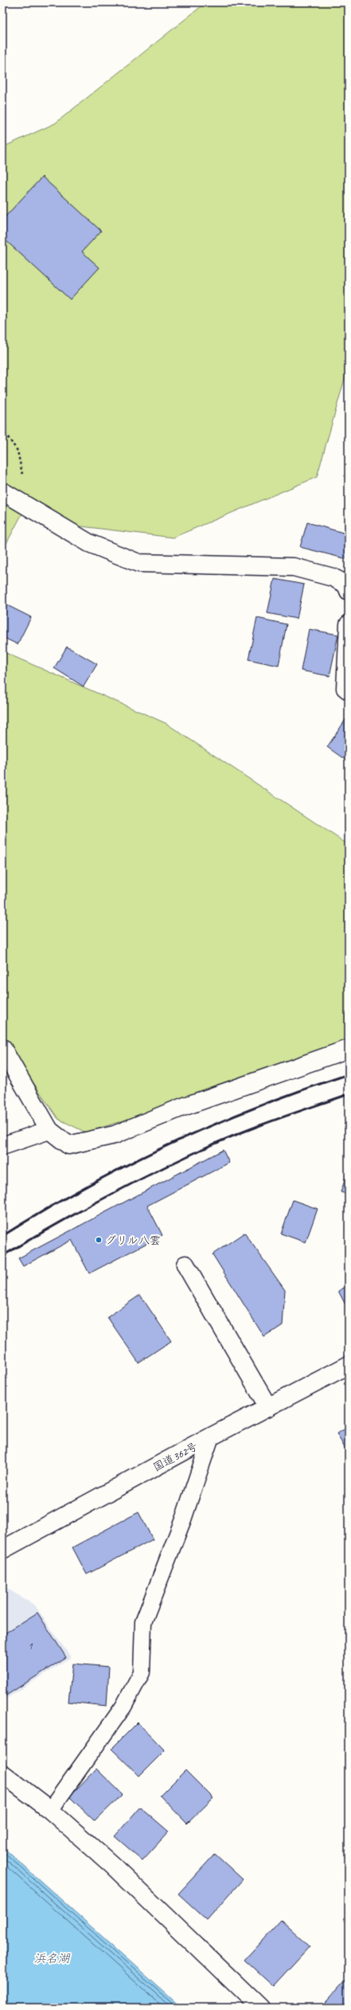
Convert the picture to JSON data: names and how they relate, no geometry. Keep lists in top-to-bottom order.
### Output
{
  "streets": {
    "main road": ["国道362号"]
  },
  "water": ["浜名湖"],
  "places": ["グリル八雲"],
  "house_numbers": ["1"]
}
